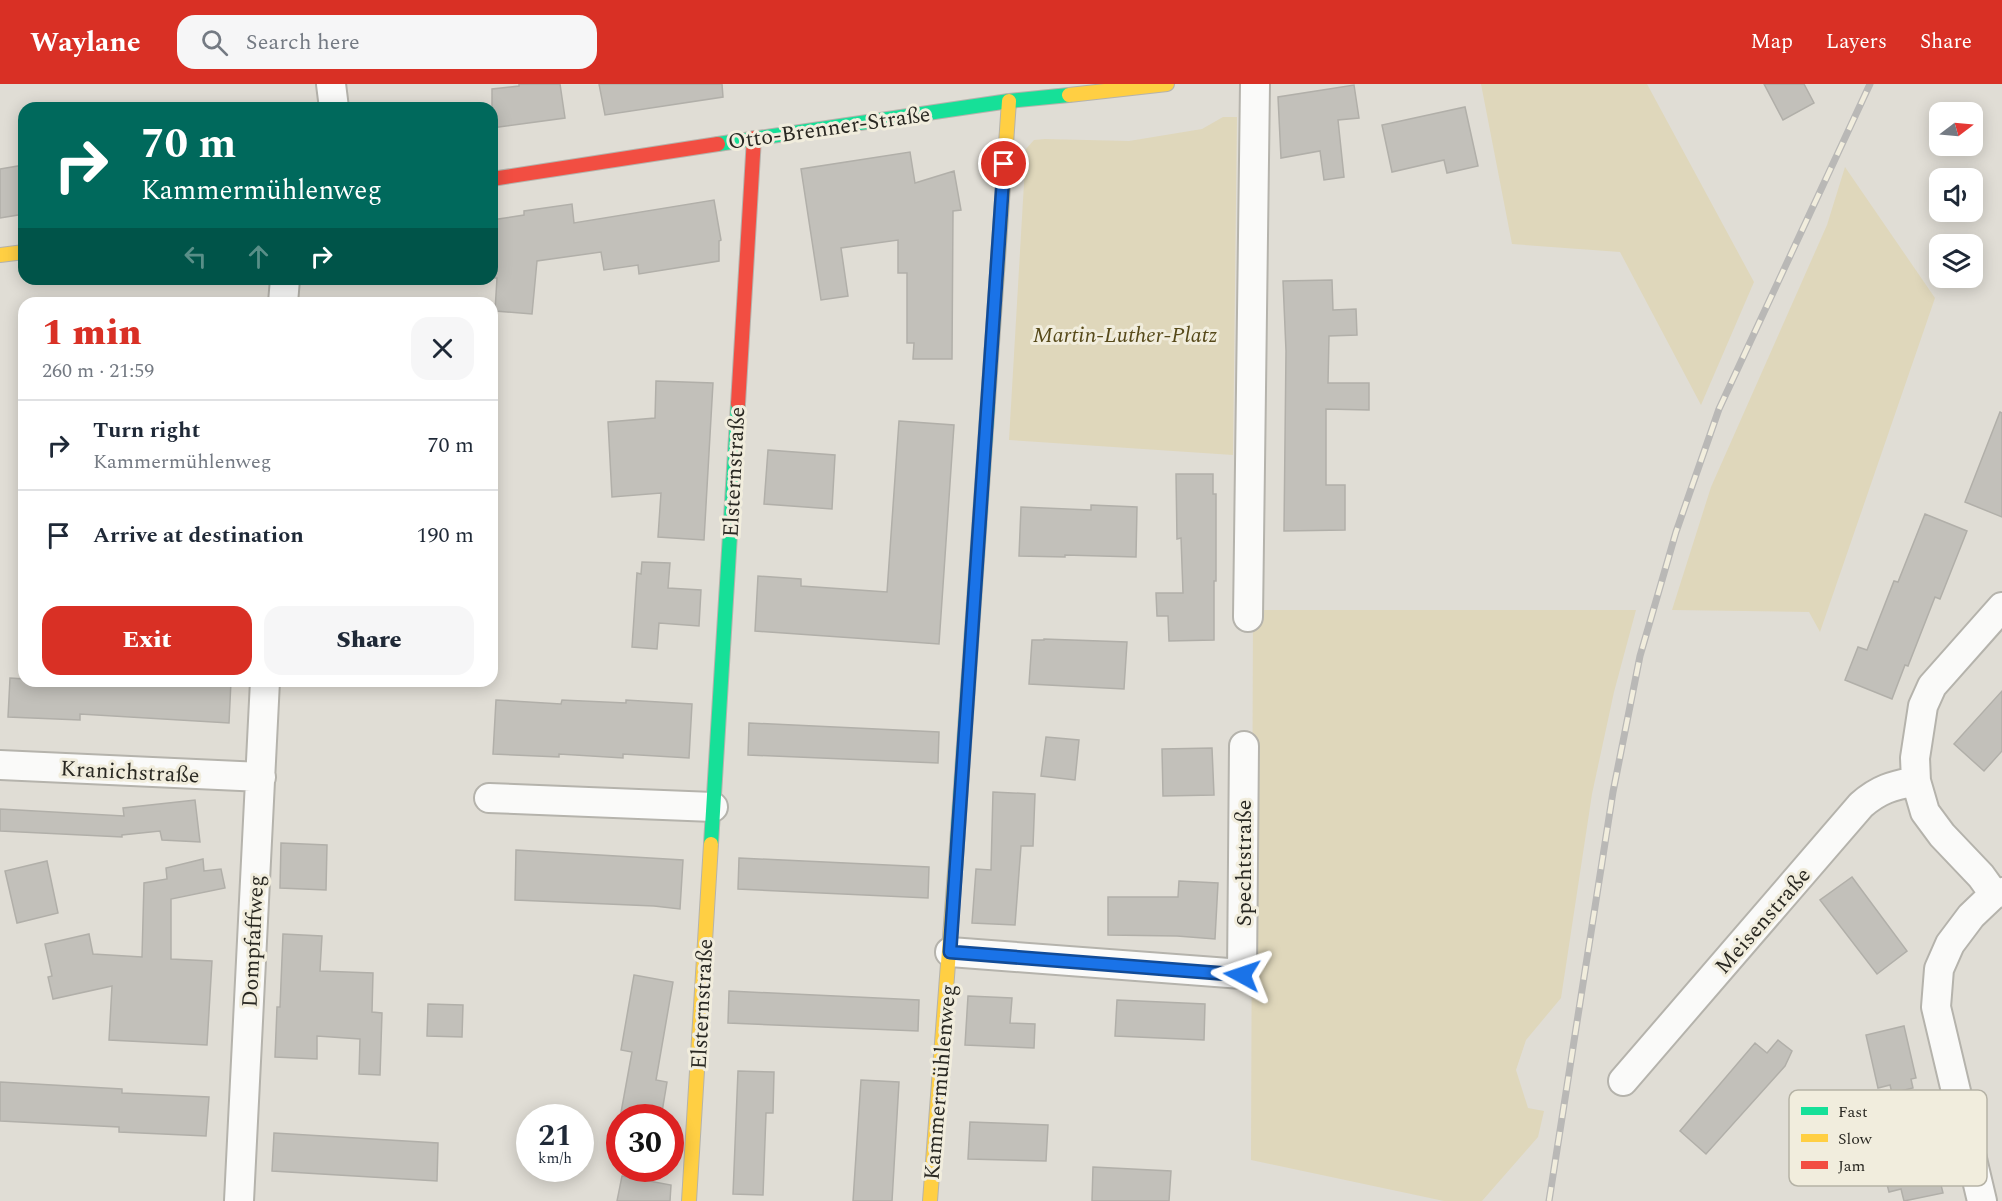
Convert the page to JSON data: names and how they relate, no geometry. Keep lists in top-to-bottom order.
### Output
{
  "streets": {
    "street": [
      "Otto-Brenner-Straße",
      "Elsternstraße",
      "Kranichstraße",
      "Spechtstraße",
      "Meisenstraße",
      "Dompfaffweg",
      "Kammermühlenweg"
    ]
  },
  "crossings": [
    ["Otto-Brenner-Straße", "Elsternstraße"],
    ["Otto-Brenner-Straße", "Kammermühlenweg"],
    ["Kranichstraße", "Dompfaffweg"],
    ["Spechtstraße", "Kammermühlenweg"]
  ],
  "parks": ["Martin-Luther-Platz"],
  "legend": ["Fast", "Slow", "Jam"],
  "north": "right",
  "page": {
    "header": "Waylane",
    "search": "Search here",
    "nav": ["Map", "Layers", "Share"],
    "turn": ["70 m", "Kammermühlenweg"],
    "heading": ["1 min", "260 m · 21:59"],
    "list": [
      {
        "name": "Turn right",
        "note": "Kammermühlenweg",
        "value": "70 m"
      },
      {
        "name": "Arrive at destination",
        "value": "190 m"
      }
    ],
    "buttons": ["Exit", "Share"],
    "speed": "21 km/h",
    "limit": "30"
  }
}
